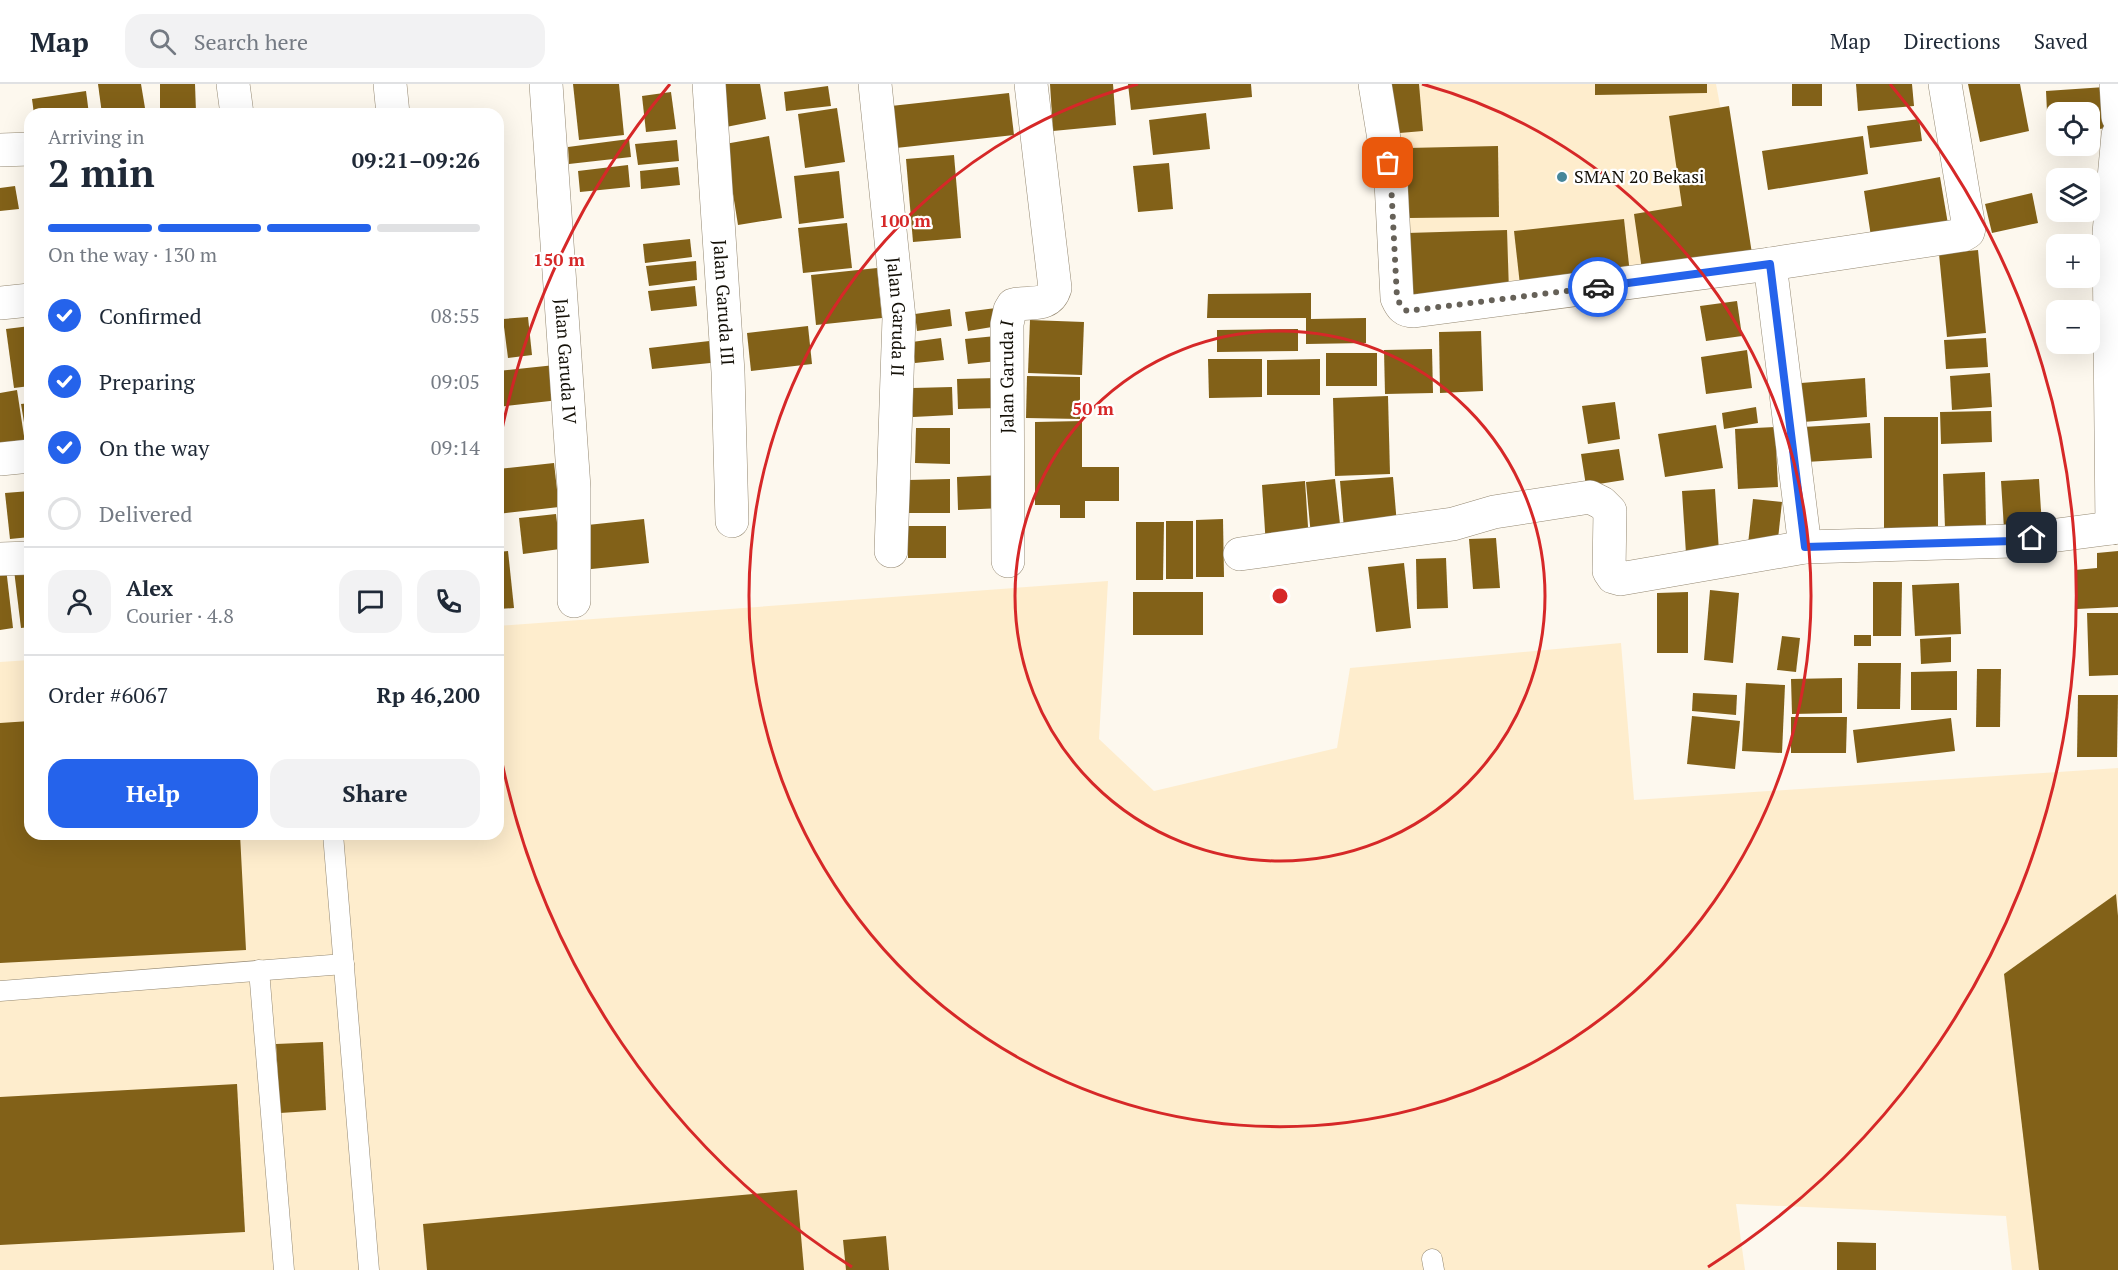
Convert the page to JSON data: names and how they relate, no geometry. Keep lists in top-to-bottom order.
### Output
{
  "streets": {
    "street": [
      "Jalan Garuda III",
      "Jalan Garuda II",
      "Jalan Garuda IV",
      "Jalan Garuda I"
    ]
  },
  "places": ["SMAN 20 Bekasi"],
  "page": {
    "header": "Map",
    "search": "Search here",
    "nav": ["Map", "Directions", "Saved"],
    "map_buttons": ["+", "−"],
    "heading": ["2 min", "Arriving in", "09:21–09:26"],
    "panel": [
      "Alex",
      "Courier · 4.8",
      "Order #6067",
      "Rp 46,200"
    ],
    "bar": "On the way · 130 m",
    "list": [
      ["Confirmed", "08:55"],
      ["Preparing", "09:05"],
      ["On the way", "09:14"],
      "Delivered"
    ],
    "buttons": ["Help", "Share"]
  },
  "rings": ["100 m", "150 m", "50 m"]
}
